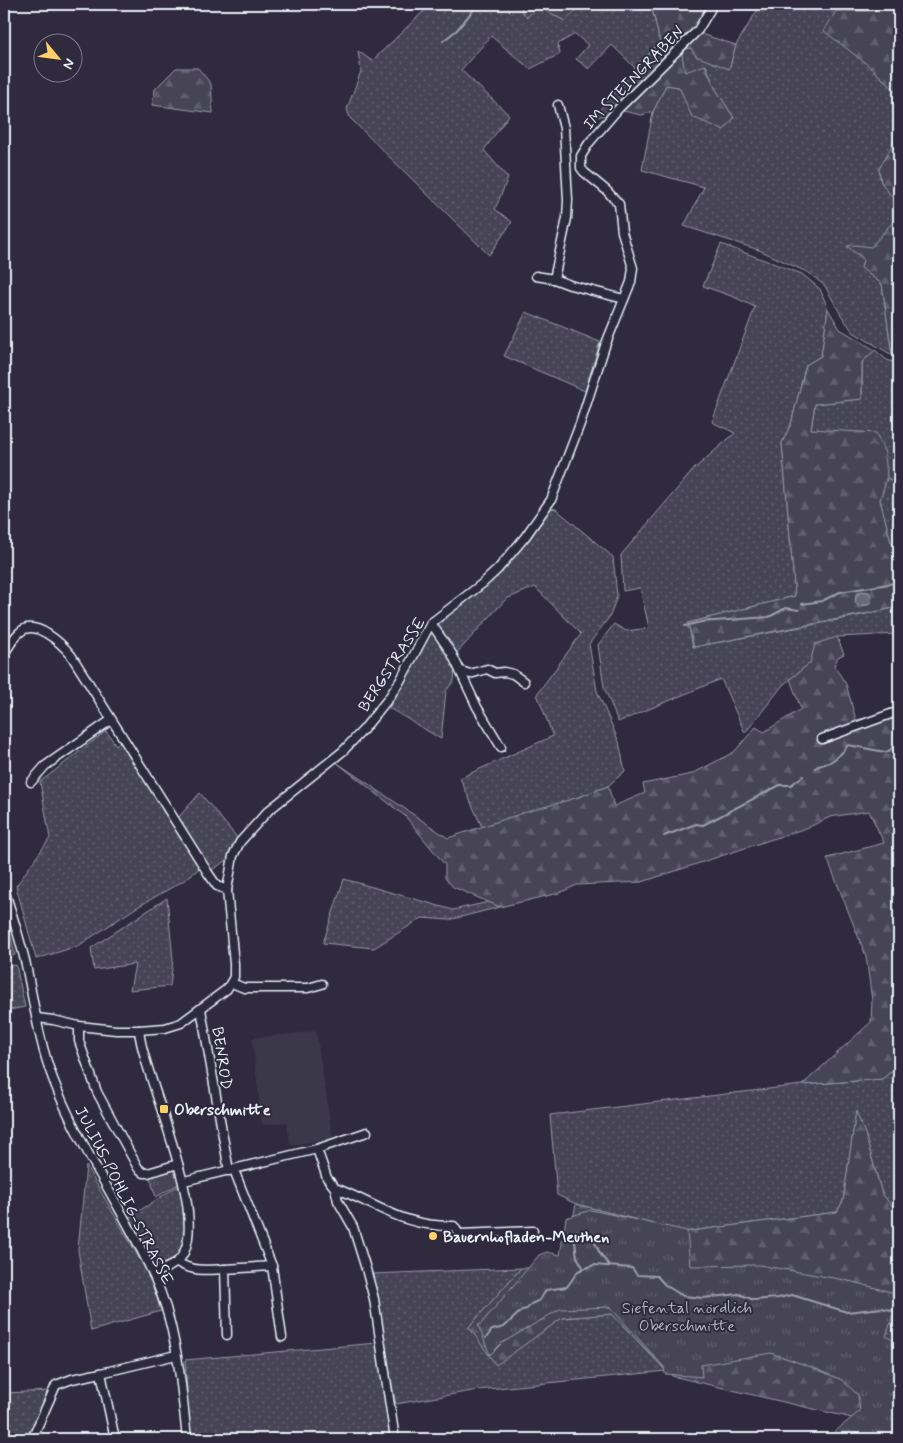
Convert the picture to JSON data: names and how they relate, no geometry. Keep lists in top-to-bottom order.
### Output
{
  "streets": {
    "street": [
      "IM STEINGRABEN",
      "BERGSTRASSE",
      "BENROD",
      "JULIUS-POHLIG-STRASSE"
    ]
  },
  "crossings": [
    ["IM STEINGRABEN", "BERGSTRASSE"]
  ],
  "parks": ["Siefental nördlich Oberschmitte"],
  "places": {
    "transit": ["Oberschmitte"],
    "other": ["Bauernhofladen-Meuthen"]
  },
  "north": "bottom right"
}
